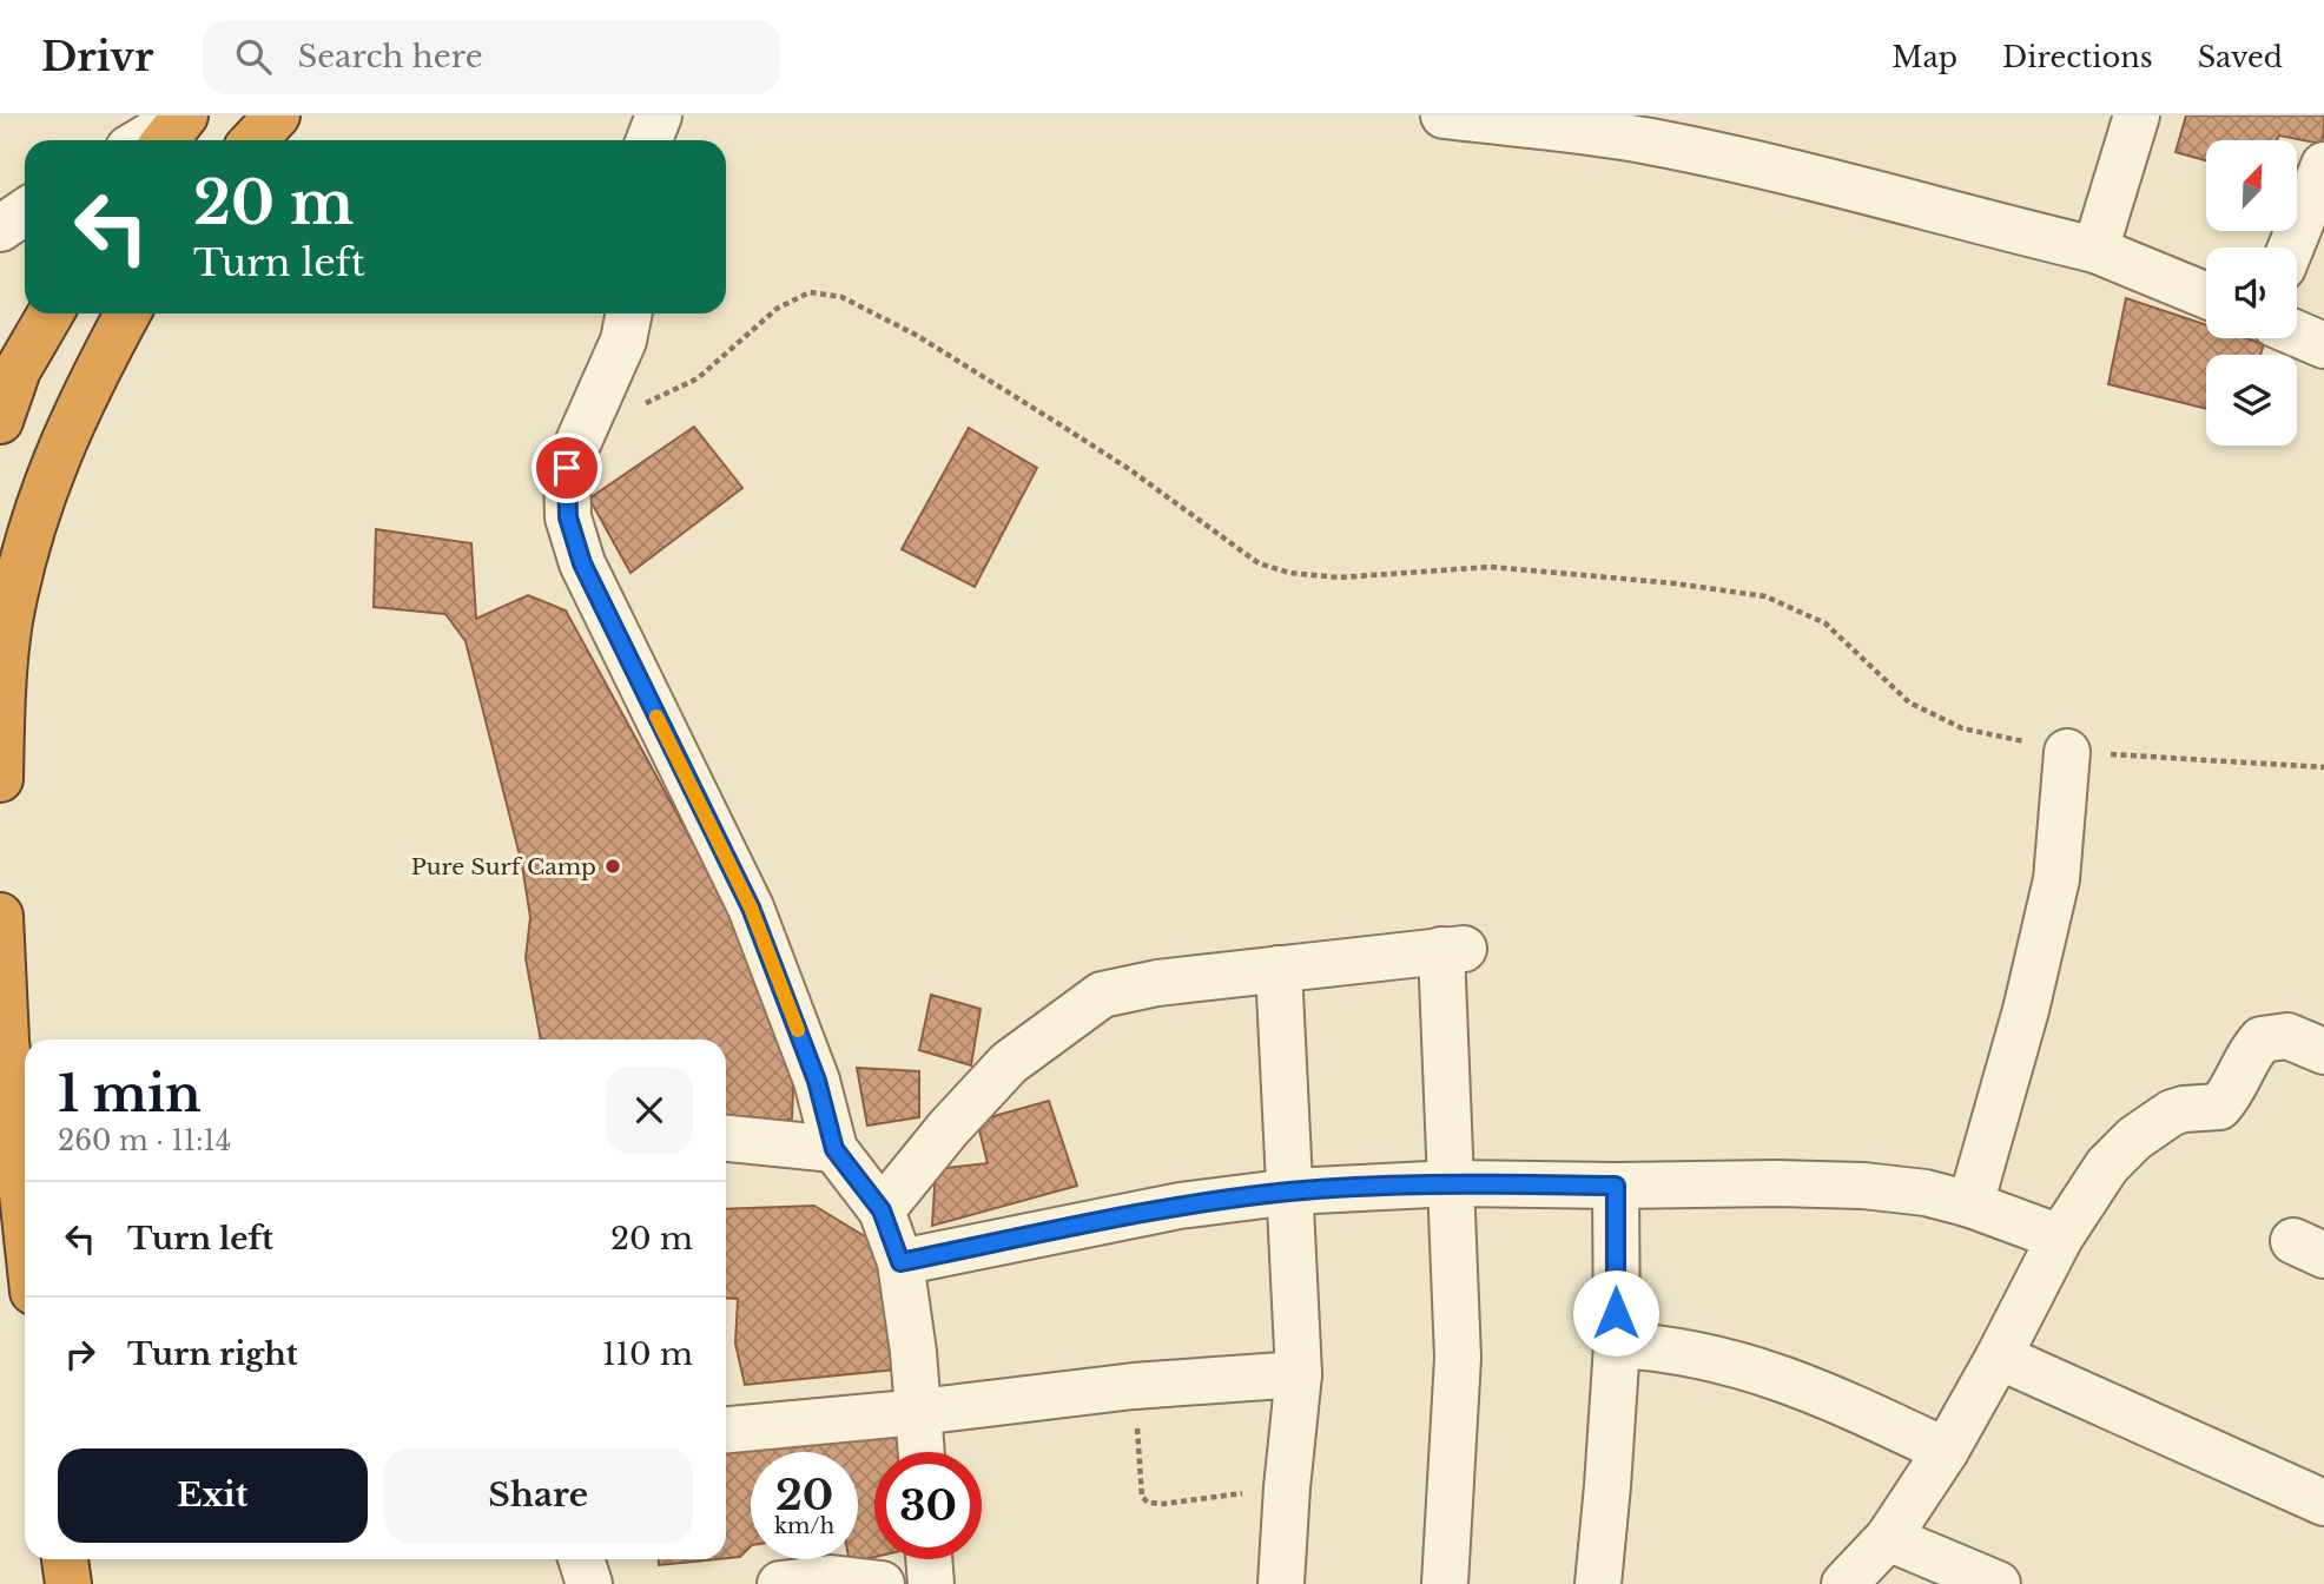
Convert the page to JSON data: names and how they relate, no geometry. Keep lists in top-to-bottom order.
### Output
{
  "places": ["Pure Surf Camp"],
  "north": "top right",
  "page": {
    "header": "Drivr",
    "search": "Search here",
    "nav": ["Map", "Directions", "Saved"],
    "turn": ["20 m", "Turn left"],
    "heading": ["1 min", "260 m · 11:14"],
    "list": [
      {
        "name": "Turn left",
        "value": "20 m"
      },
      {
        "name": "Turn right",
        "value": "110 m"
      }
    ],
    "buttons": ["Exit", "Share"],
    "speed": "20 km/h",
    "limit": "30"
  }
}
